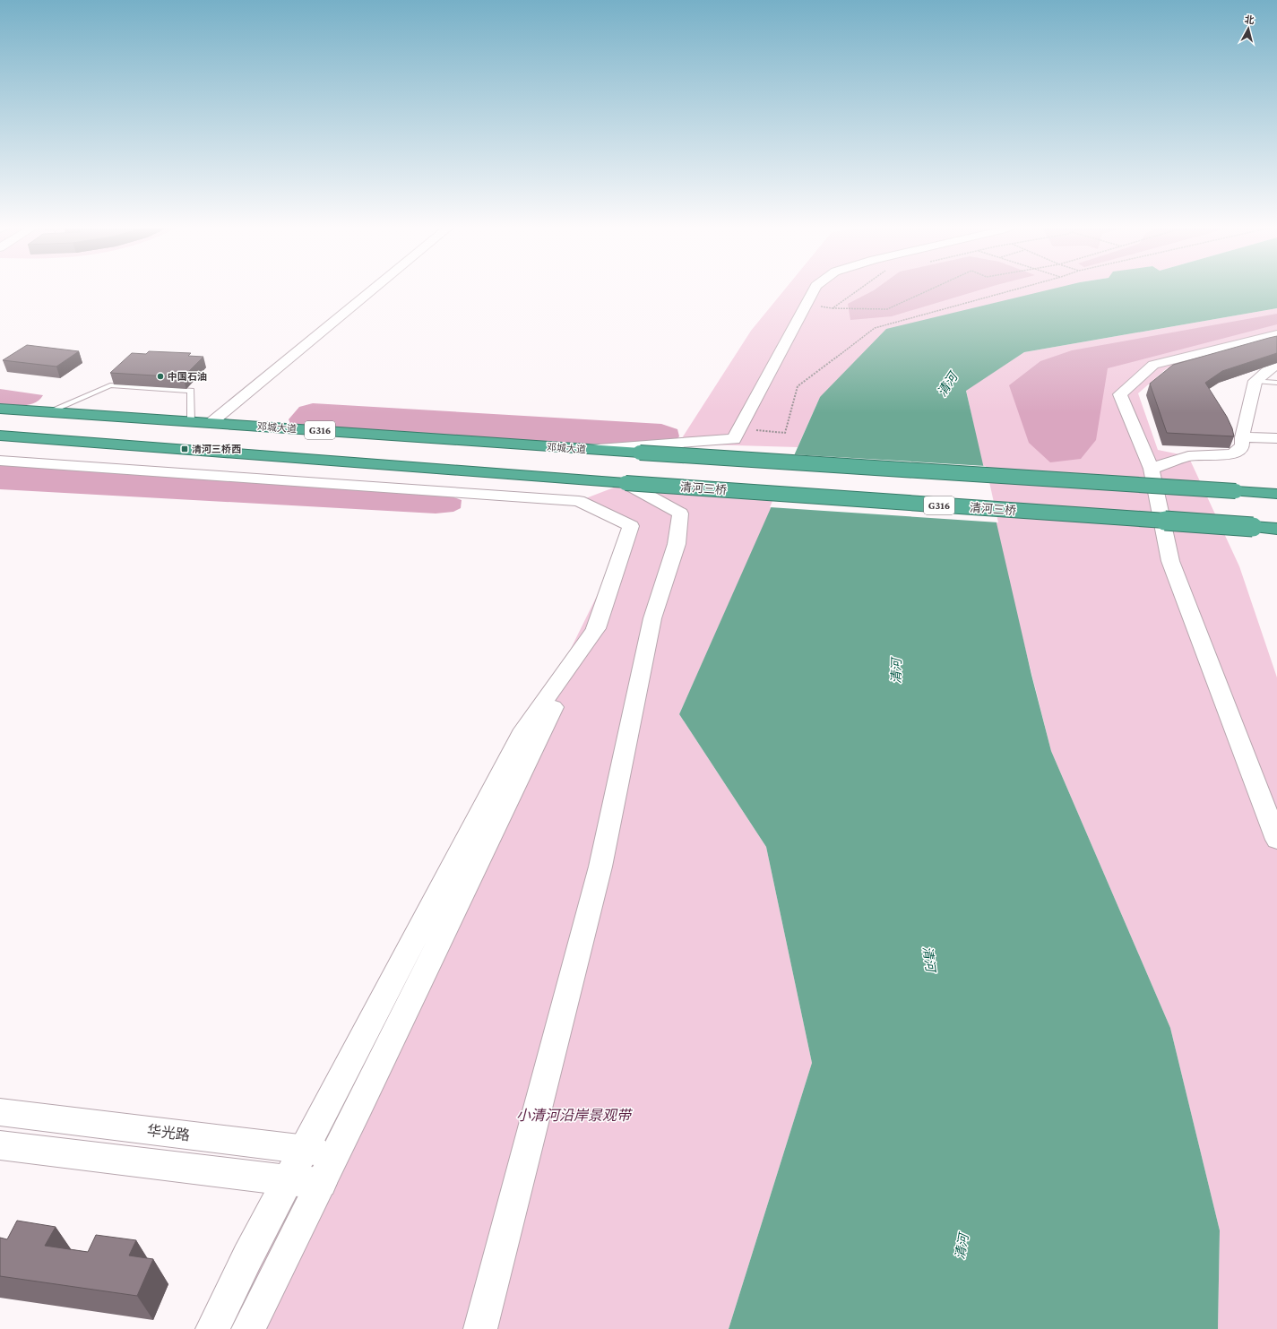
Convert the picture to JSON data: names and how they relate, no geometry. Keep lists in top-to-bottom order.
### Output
{
  "streets": {
    "highway": ["邓城大道", "G316", "清河三桥"],
    "street": ["华光路"]
  },
  "crossings": [
    ["G316", "清河三桥"]
  ],
  "water": ["清河"],
  "parks": ["小清河沿岸景观带"],
  "places": {
    "other": ["中国石油"],
    "transit": ["清河三桥西"]
  },
  "north": "top"
}
